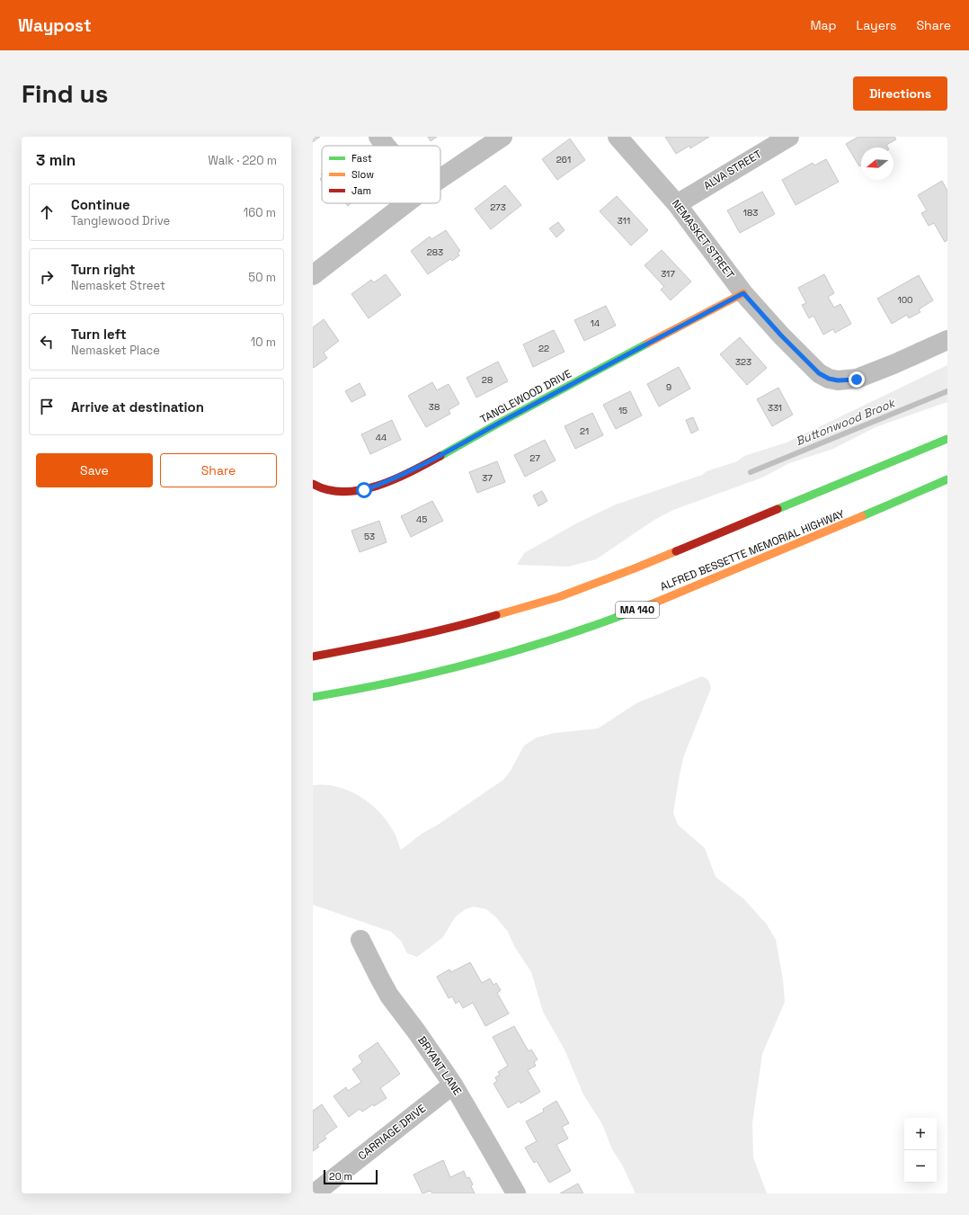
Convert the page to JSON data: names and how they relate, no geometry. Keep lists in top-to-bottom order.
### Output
{
  "streets": {
    "main road": ["TANGLEWOOD DRIVE", "ALFRED BESSETTE MEMORIAL HIGHWAY", "MA 140"],
    "street": [
      "ALVA STREET",
      "NEMASKET STREET",
      "BRYANT LANE",
      "CARRIAGE DRIVE"
    ]
  },
  "crossings": [
    ["ALVA STREET", "NEMASKET STREET"],
    ["NEMASKET STREET", "TANGLEWOOD DRIVE"],
    ["BRYANT LANE", "CARRIAGE DRIVE"]
  ],
  "water": ["Buttonwood Brook"],
  "house_numbers": [
    "261",
    "273",
    "183",
    "311",
    "283",
    "317",
    "100",
    "14",
    "22",
    "323",
    "28",
    "9",
    "38",
    "331",
    "15",
    "21",
    "44",
    "27",
    "37",
    "45",
    "53"
  ],
  "legend": ["Fast", "Slow", "Jam"],
  "scale_bar": "20 m",
  "north": "left",
  "page": {
    "header": "Waypost",
    "nav": ["Map", "Layers", "Share"],
    "buttons": [
      "Directions",
      ["Save", "Share"]
    ],
    "title": "Find us",
    "heading": ["3 min", "Walk · 220 m"],
    "list": [
      ["Continue", "Tanglewood Drive", "160 m"],
      ["Turn right", "Nemasket Street", "50 m"],
      ["Turn left", "Nemasket Place", "10 m"],
      "Arrive at destination"
    ],
    "map_buttons": ["+", "−"],
    "scale": "20 m"
  }
}
